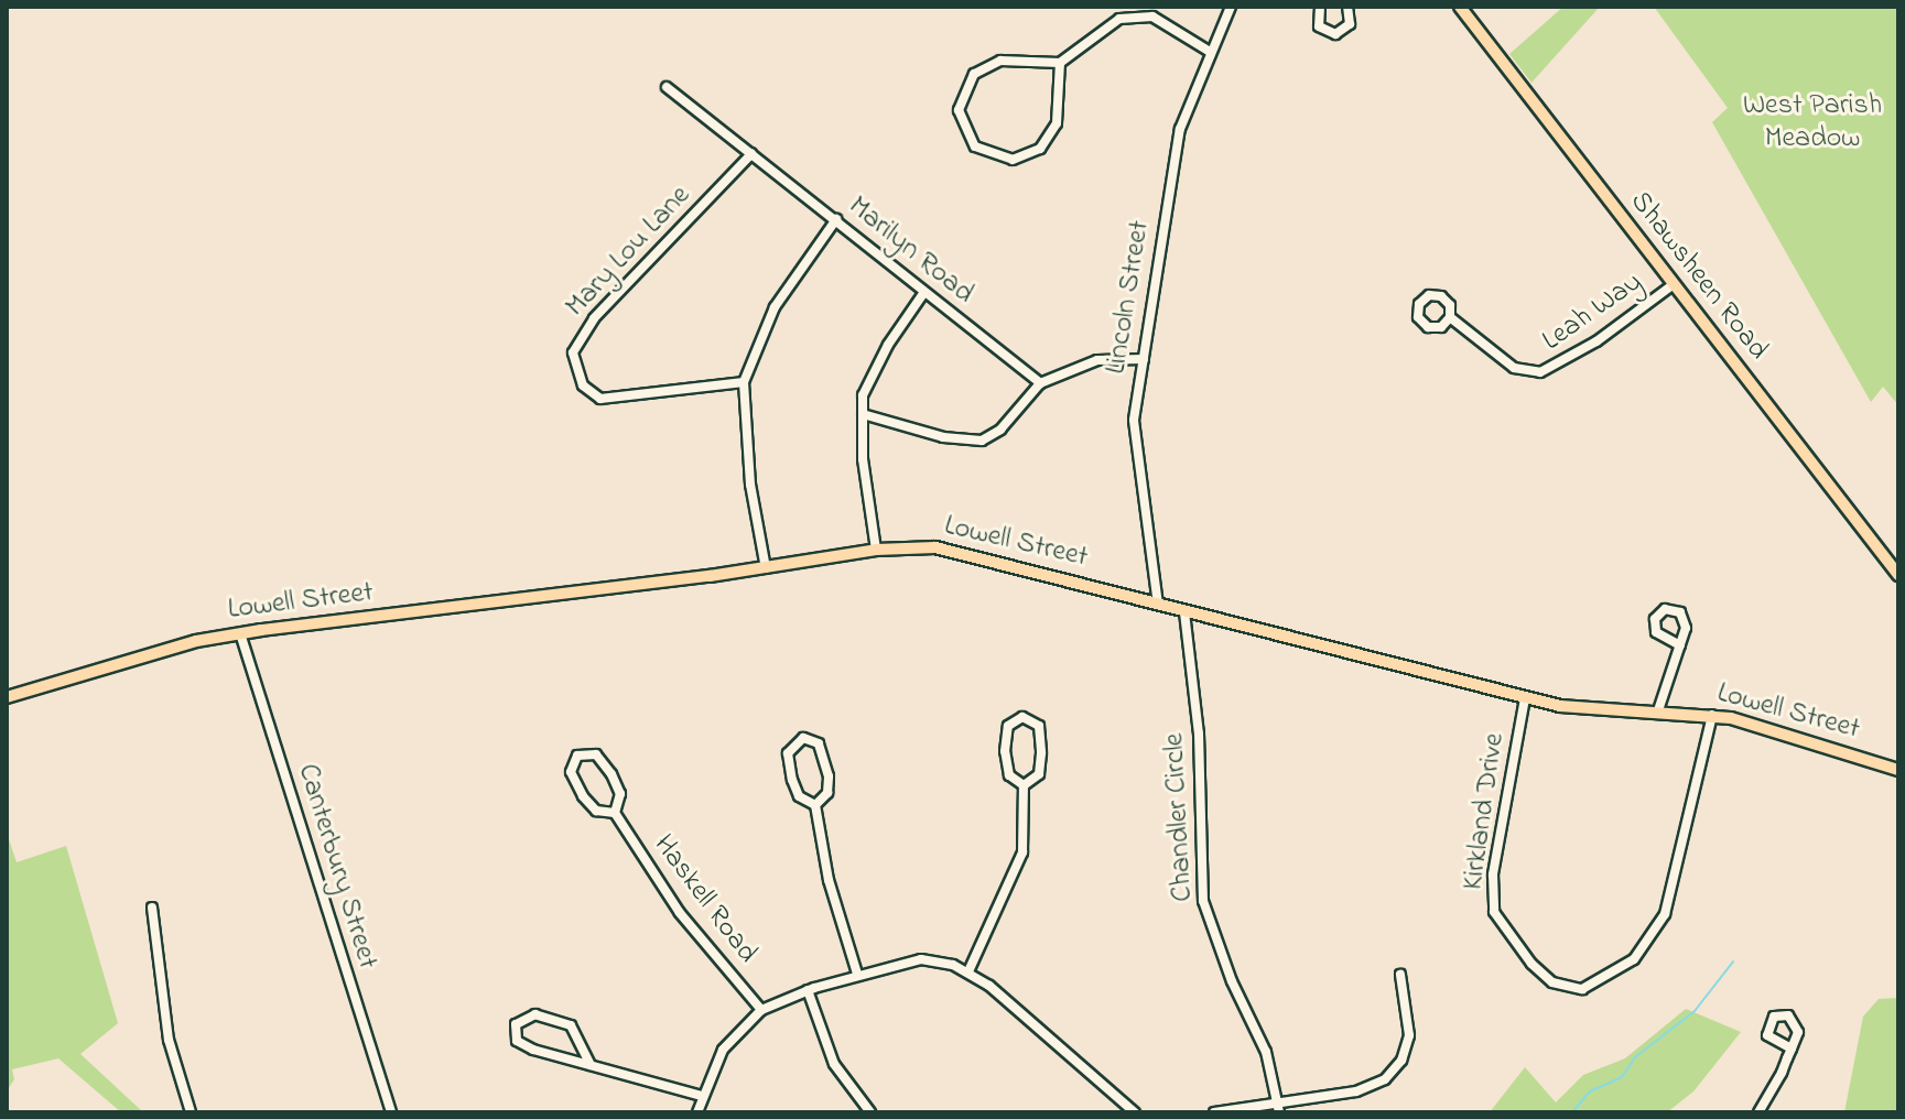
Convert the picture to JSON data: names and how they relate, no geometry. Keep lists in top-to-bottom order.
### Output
{
  "streets": {
    "main road": ["Shawsheen Road", "Lowell Street"],
    "street": [
      "Marilyn Road",
      "Mary Lou Lane",
      "Lincoln Street",
      "Leah Way",
      "Kirkland Drive",
      "Chandler Circle",
      "Canterbury Street",
      "Haskell Road"
    ]
  },
  "crossings": [
    ["Marilyn Road", "Mary Lou Lane"],
    ["Shawsheen Road", "Leah Way"],
    ["Lincoln Street", "Lowell Street"],
    ["Lowell Street", "Kirkland Drive"],
    ["Lowell Street", "Chandler Circle"],
    ["Lowell Street", "Canterbury Street"]
  ],
  "parks": ["West Parish Meadow"]
}
